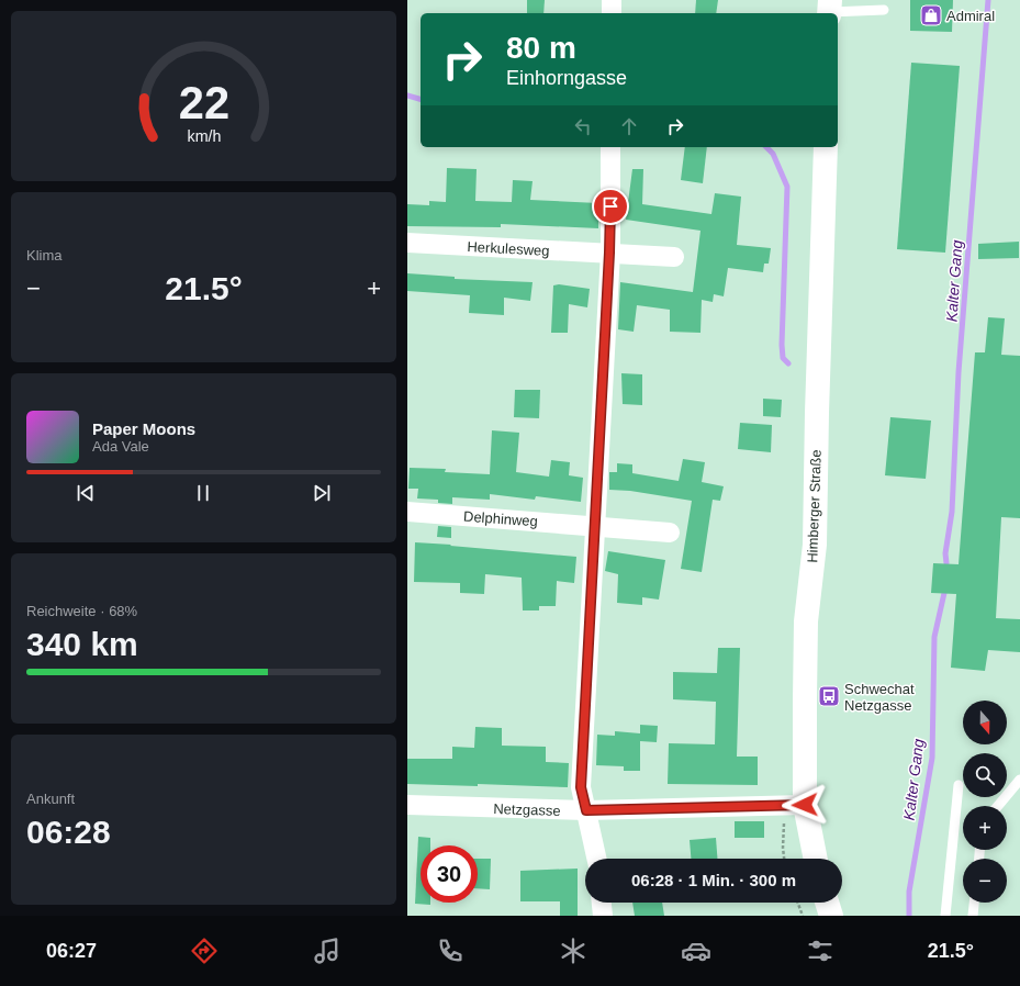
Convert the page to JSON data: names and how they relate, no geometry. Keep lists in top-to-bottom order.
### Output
{
  "streets": {
    "main road": ["Himberger Straße"],
    "street": ["Herkulesweg", "Delphinweg", "Netzgasse"]
  },
  "crossings": [
    ["Himberger Straße", "Netzgasse"]
  ],
  "water": ["Kalter Gang"],
  "places": {
    "shop": ["Admiral"],
    "bus stop": ["Schwechat Netzgasse"]
  },
  "north": "bottom",
  "page": {
    "turn": ["80 m", "Einhorngasse"],
    "tile": [
      "Klima",
      ["Reichweite · 68%", "340 km"],
      ["Ankunft", "06:28"]
    ],
    "heat": ["−", "21.5°", "+"],
    "song": ["Paper Moons", "Ada Vale"],
    "map_buttons": ["+", "−"],
    "limit": "30",
    "trip": "06:28 · 1 Min. · 300 m",
    "tabs": ["06:27", "21.5°"],
    "gauge": ["22", "km/h"]
  }
}
